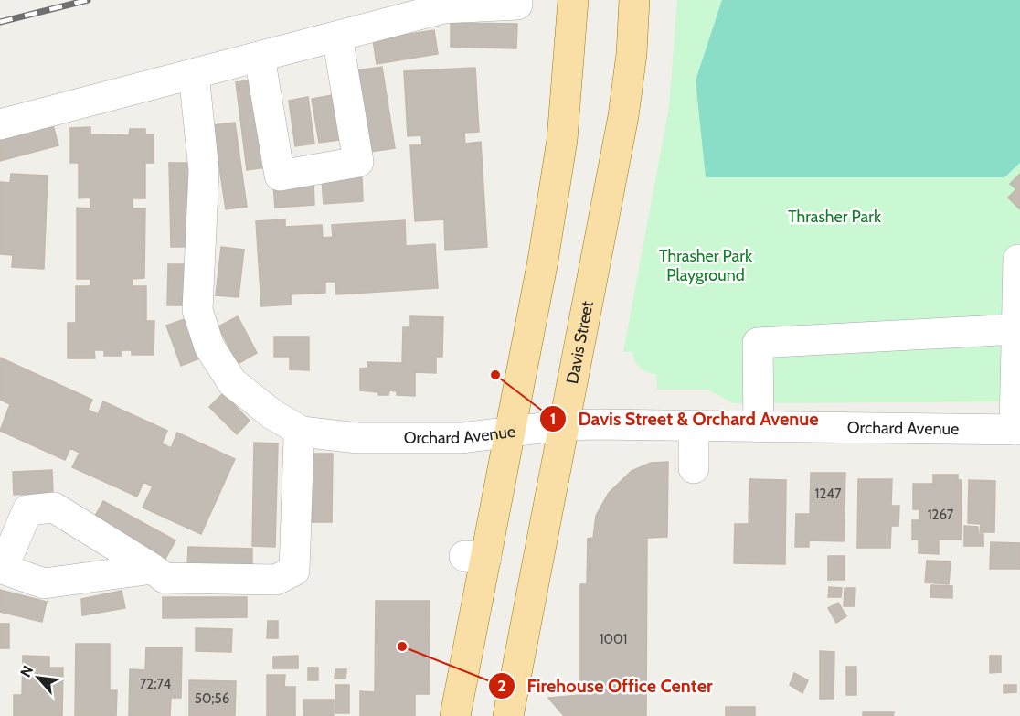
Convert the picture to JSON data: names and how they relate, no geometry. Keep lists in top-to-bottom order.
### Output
{
  "streets": {
    "main road": ["Davis Street"],
    "street": ["Orchard Avenue"]
  },
  "crossings": [
    ["Davis Street", "Orchard Avenue"]
  ],
  "parks": ["Thrasher Park", "Thrasher Park Playground"],
  "places": ["Davis Street & Orchard Avenue", "Firehouse Office Center"],
  "house_numbers": [
    "1247",
    "1267",
    "1001",
    "72;74",
    "50;56"
  ],
  "north": "top left"
}
